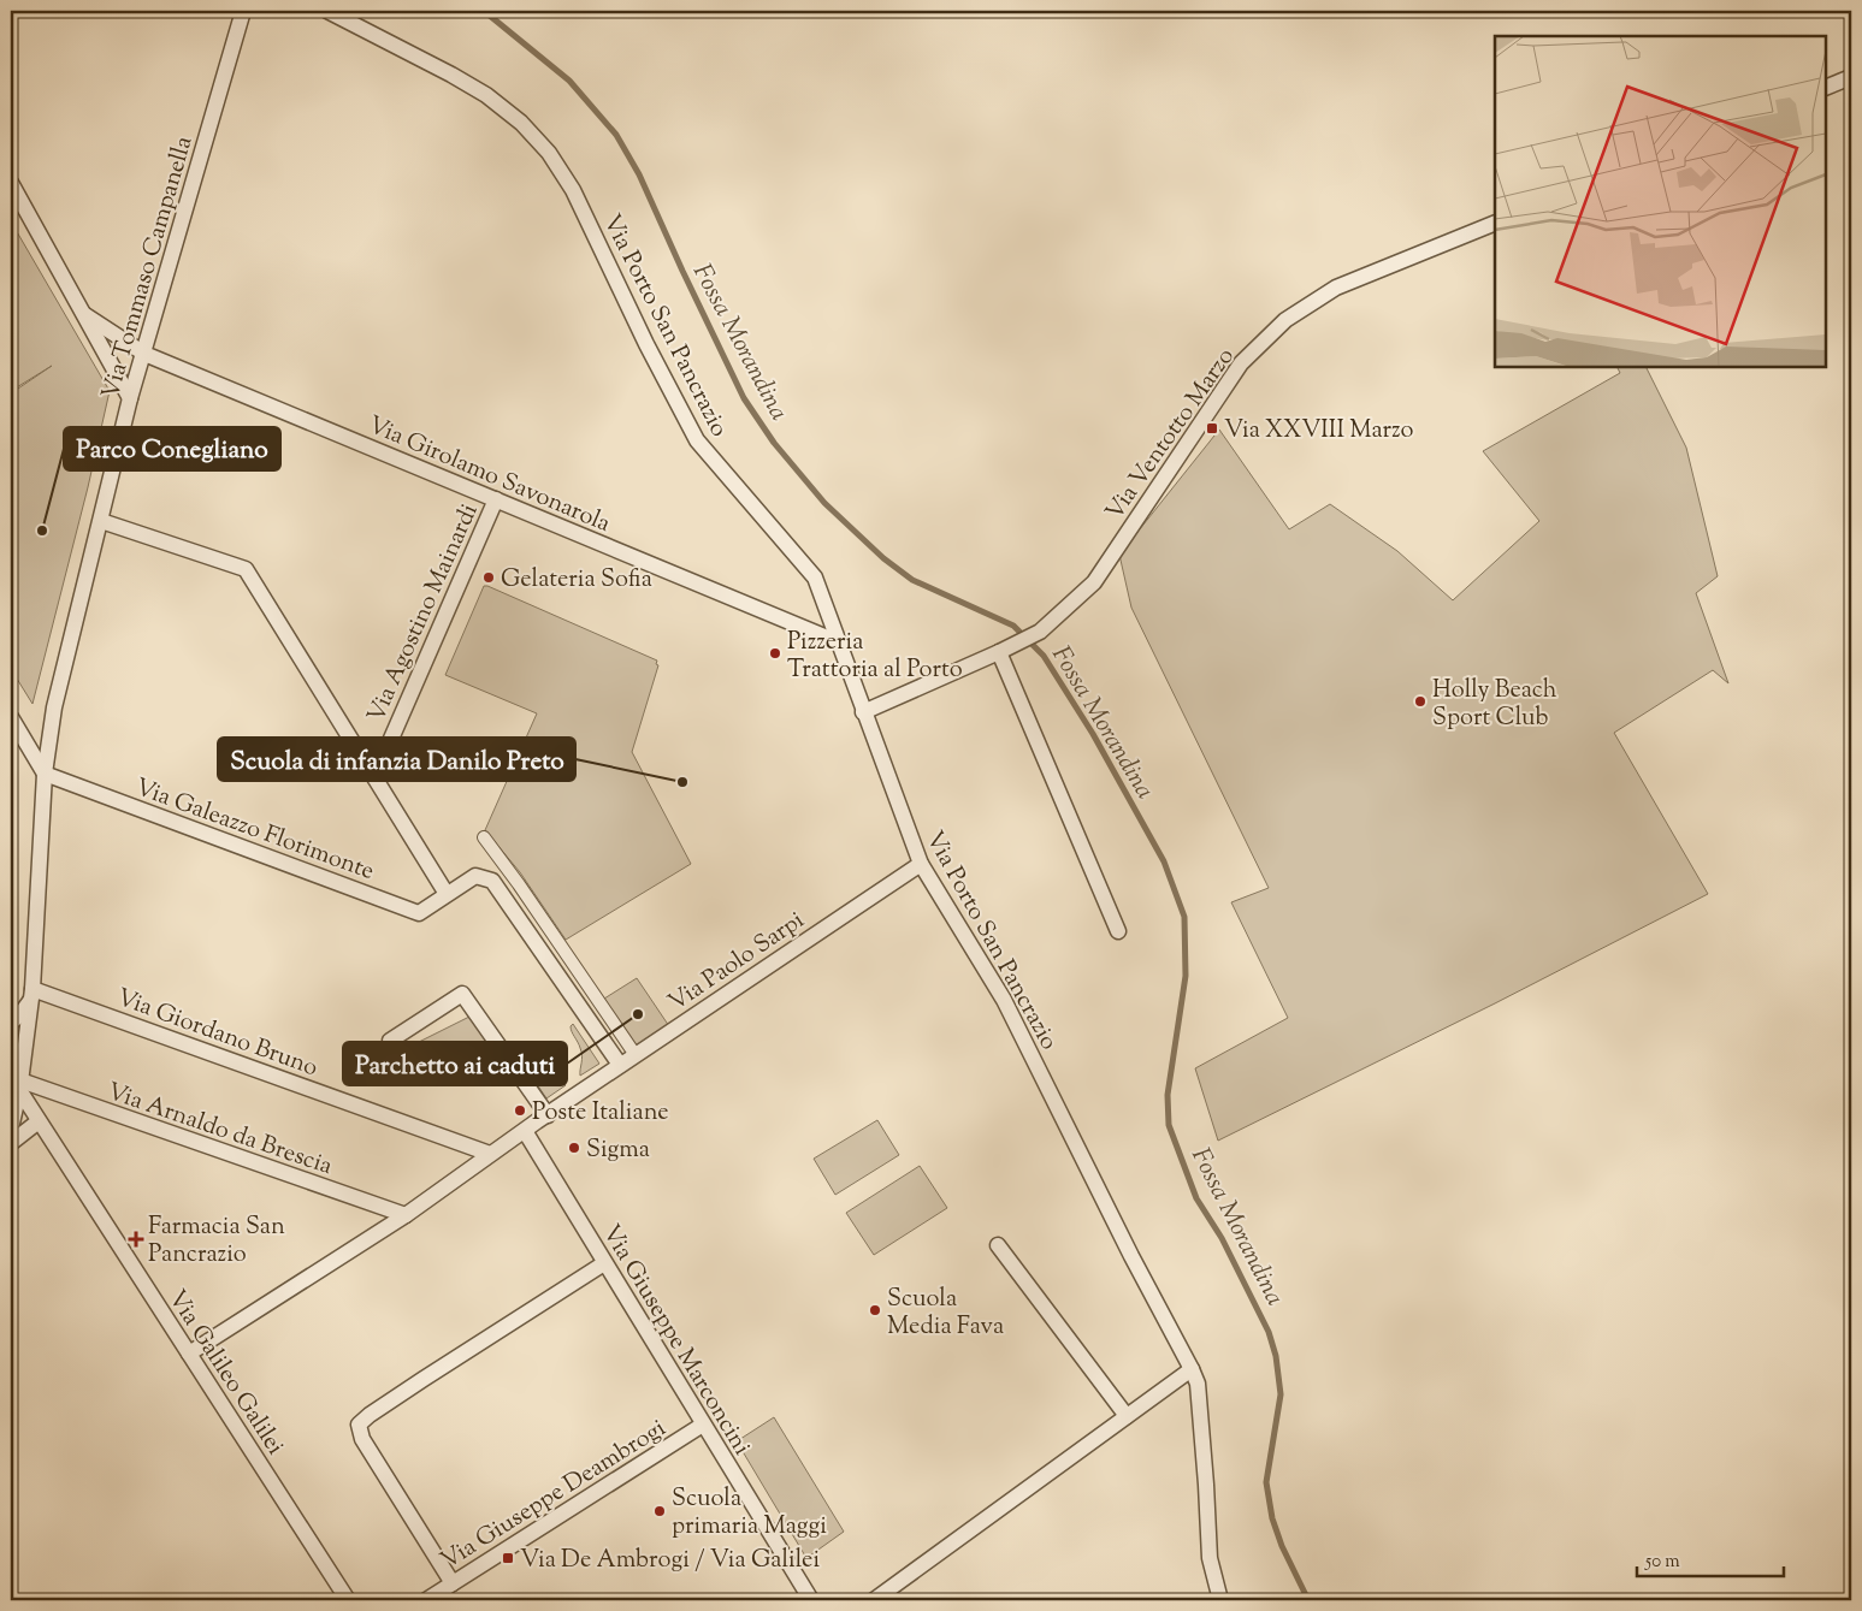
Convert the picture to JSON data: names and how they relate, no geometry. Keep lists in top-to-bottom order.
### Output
{
  "streets": {
    "street": [
      "Via Tommaso Campanella",
      "Via Porto San Pancrazio",
      "Via Ventotto Marzo",
      "Via Girolamo Savonarola",
      "Via Agostino Mainardi",
      "Via Galeazzo Florimonte",
      "Via Paolo Sarpi",
      "Via Giordano Bruno",
      "Via Arnaldo da Brescia",
      "Via Giuseppe Marconcini",
      "Via Galileo Galilei",
      "Via Giuseppe Deambrogi"
    ]
  },
  "crossings": [
    ["Via Tommaso Campanella", "Via Girolamo Savonarola"],
    ["Via Tommaso Campanella", "Via Galeazzo Florimonte"],
    ["Via Tommaso Campanella", "Via Giordano Bruno"],
    ["Via Tommaso Campanella", "Via Arnaldo da Brescia"],
    ["Via Tommaso Campanella", "Via Galileo Galilei"],
    ["Via Porto San Pancrazio", "Via Ventotto Marzo"],
    ["Via Porto San Pancrazio", "Via Girolamo Savonarola"],
    ["Via Porto San Pancrazio", "Via Paolo Sarpi"],
    ["Via Girolamo Savonarola", "Via Agostino Mainardi"],
    ["Via Paolo Sarpi", "Via Giordano Bruno"],
    ["Via Paolo Sarpi", "Via Arnaldo da Brescia"],
    ["Via Paolo Sarpi", "Via Giuseppe Marconcini"],
    ["Via Paolo Sarpi", "Via Galileo Galilei"],
    ["Via Arnaldo da Brescia", "Via Galileo Galilei"],
    ["Via Giuseppe Marconcini", "Via Giuseppe Deambrogi"]
  ],
  "water": ["Fossa Morandina"],
  "places": {
    "transit": ["Via XXVIII Marzo", "Via De Ambrogi / Via Galilei"],
    "other": [
      "Parco Conegliano",
      "Gelateria Sofia",
      "Pizzeria Trattoria al Porto",
      "Holly Beach Sport Club",
      "Scuola di infanzia Danilo Preto",
      "Parchetto ai caduti",
      "Poste Italiane",
      "Sigma",
      "Scuola Media Fava",
      "Scuola primaria Maggi"
    ],
    "health": ["Farmacia San Pancrazio"]
  },
  "scale_bar": "50 m"
}
